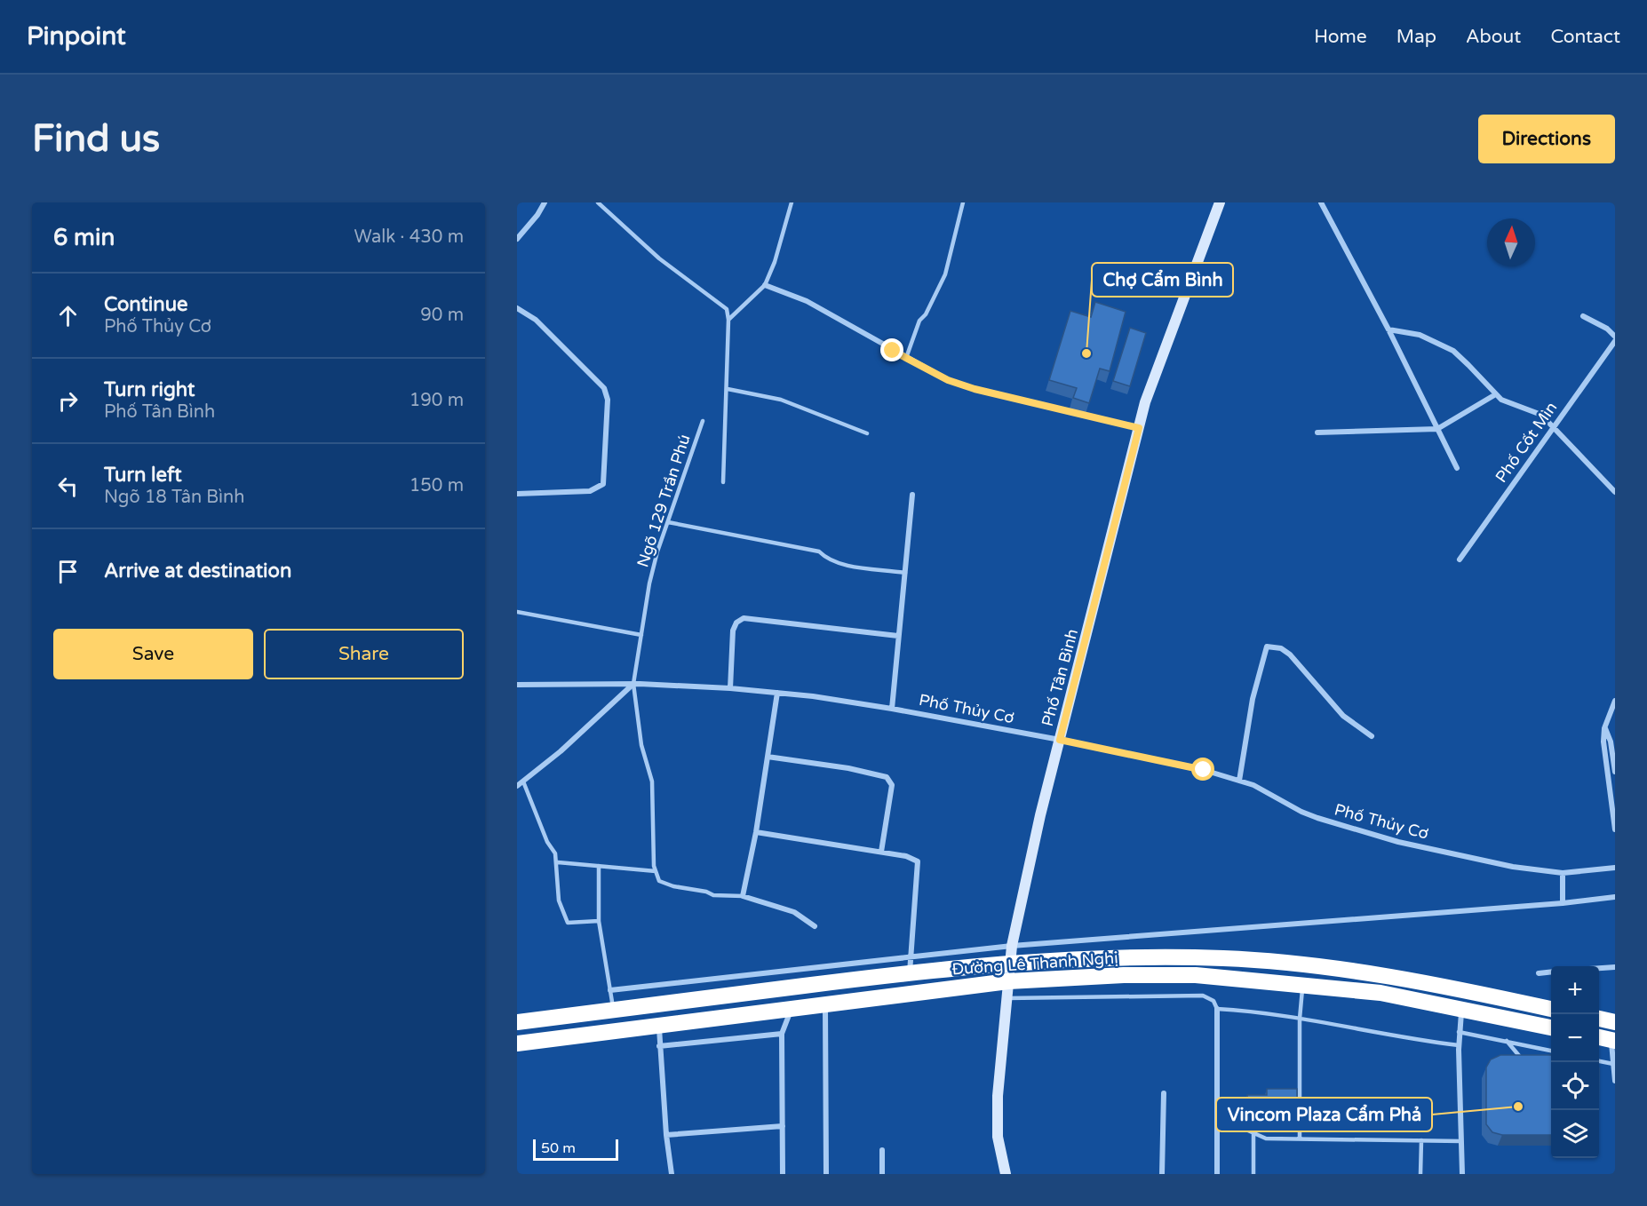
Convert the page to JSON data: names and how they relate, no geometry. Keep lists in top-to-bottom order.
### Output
{
  "streets": {
    "highway": ["Đường Lê Thanh Nghị"],
    "street": ["Phố Cốt Mìn", "Phố Tân Bình", "Phố Thủy Cơ"],
    "lane": ["Ngõ 129 Trần Phú"]
  },
  "crossings": [
    ["Ngõ 129 Trần Phú", "Phố Thủy Cơ"],
    ["Phố Tân Bình", "Phố Thủy Cơ"],
    ["Phố Tân Bình", "Đường Lê Thanh Nghị"]
  ],
  "places": ["Chợ Cẩm Bình", "Vincom Plaza Cẩm Phả"],
  "scale_bar": "50 m",
  "north": "top",
  "page": {
    "header": "Pinpoint",
    "nav": [
      "Home",
      "Map",
      "About",
      "Contact"
    ],
    "buttons": [
      "Directions",
      ["Save", "Share"]
    ],
    "title": "Find us",
    "heading": ["6 min", "Walk · 430 m"],
    "list": [
      ["Continue", "Phố Thủy Cơ", "90 m"],
      ["Turn right", "Phố Tân Bình", "190 m"],
      ["Turn left", "Ngõ 18 Tân Bình", "150 m"],
      "Arrive at destination"
    ],
    "map_buttons": ["+", "−"],
    "scale": "50 m"
  }
}
